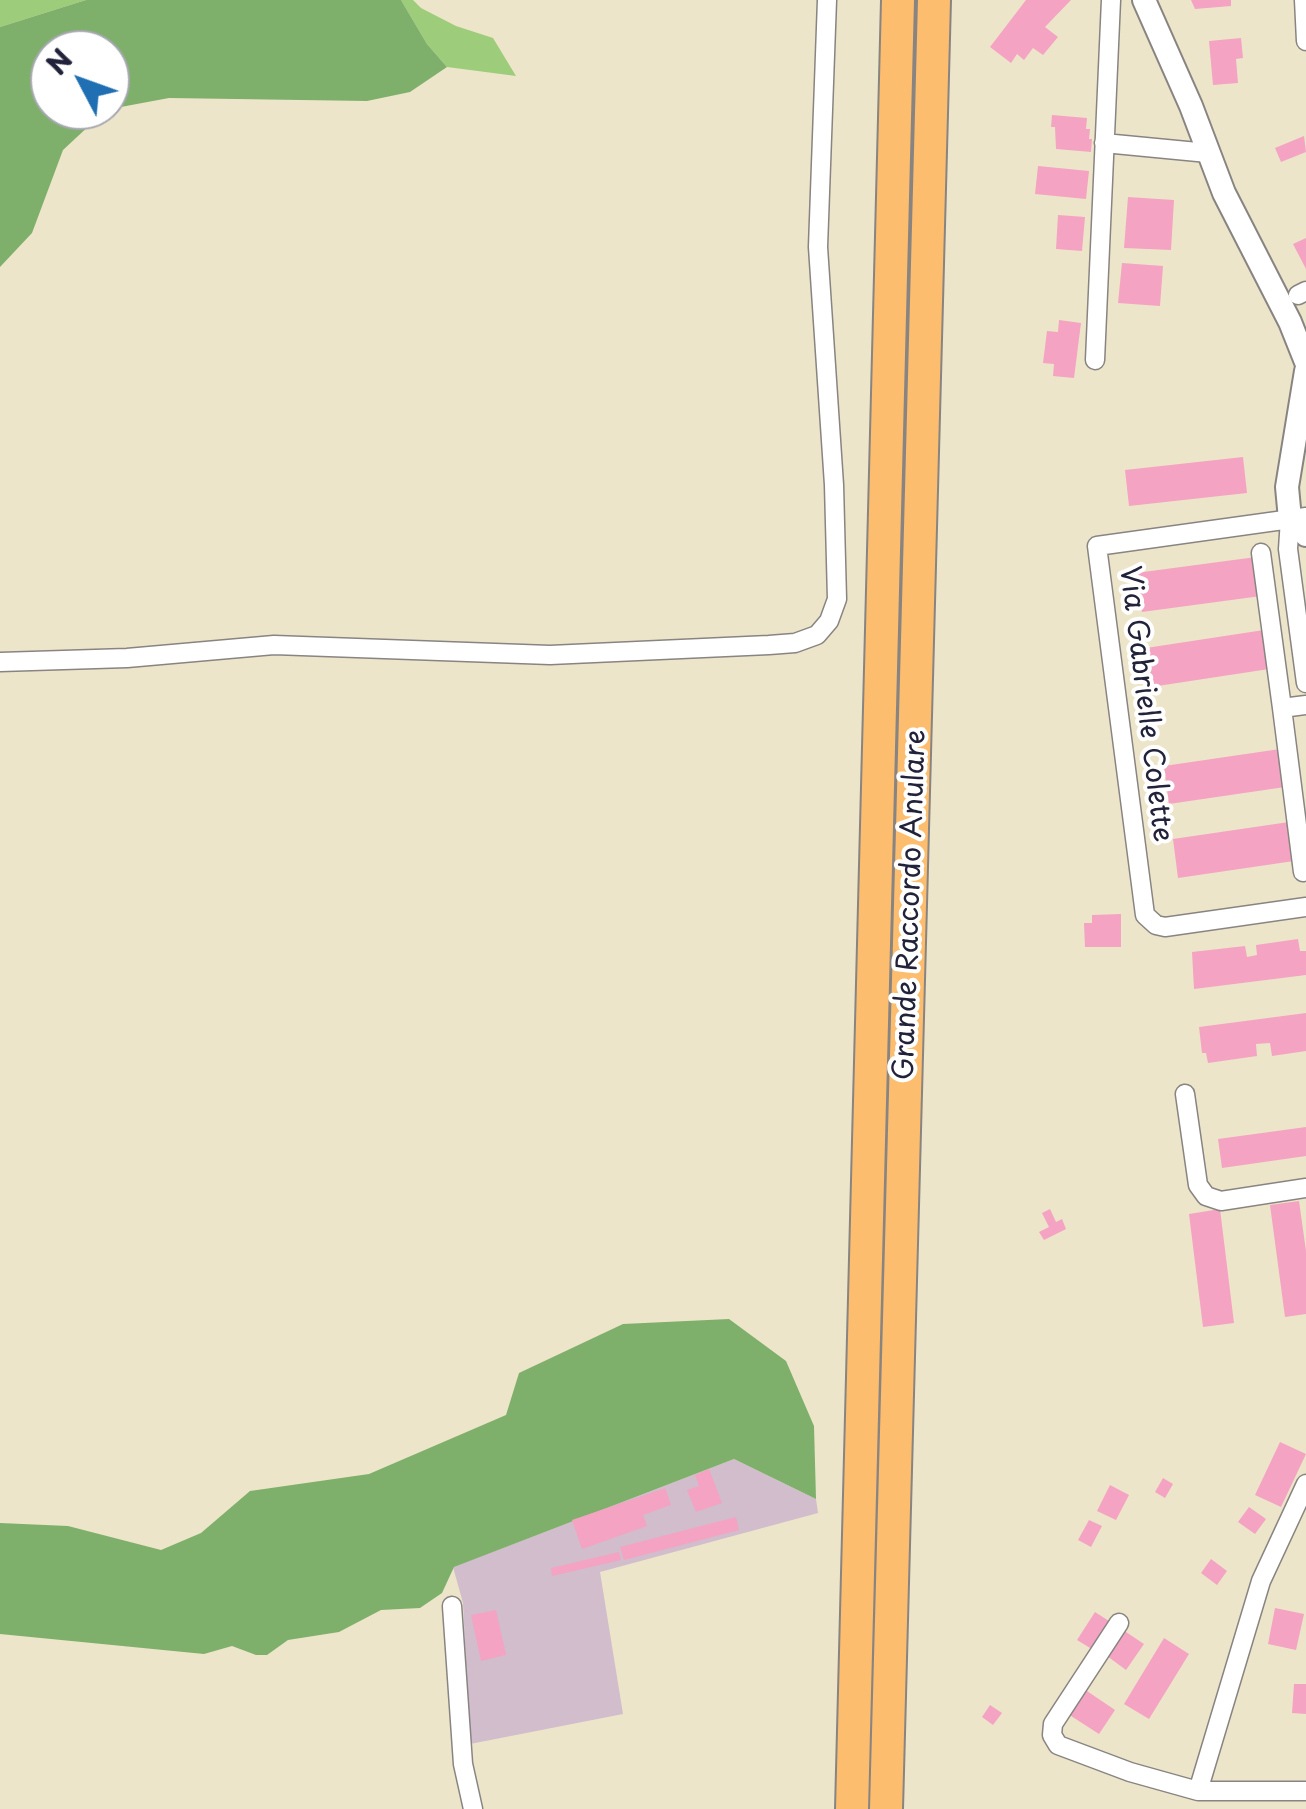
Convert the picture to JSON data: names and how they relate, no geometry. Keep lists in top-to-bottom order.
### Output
{
  "streets": {
    "highway": ["Grande Raccordo Anulare"],
    "street": ["Via Gabrielle Colette"]
  },
  "north": "top left"
}
